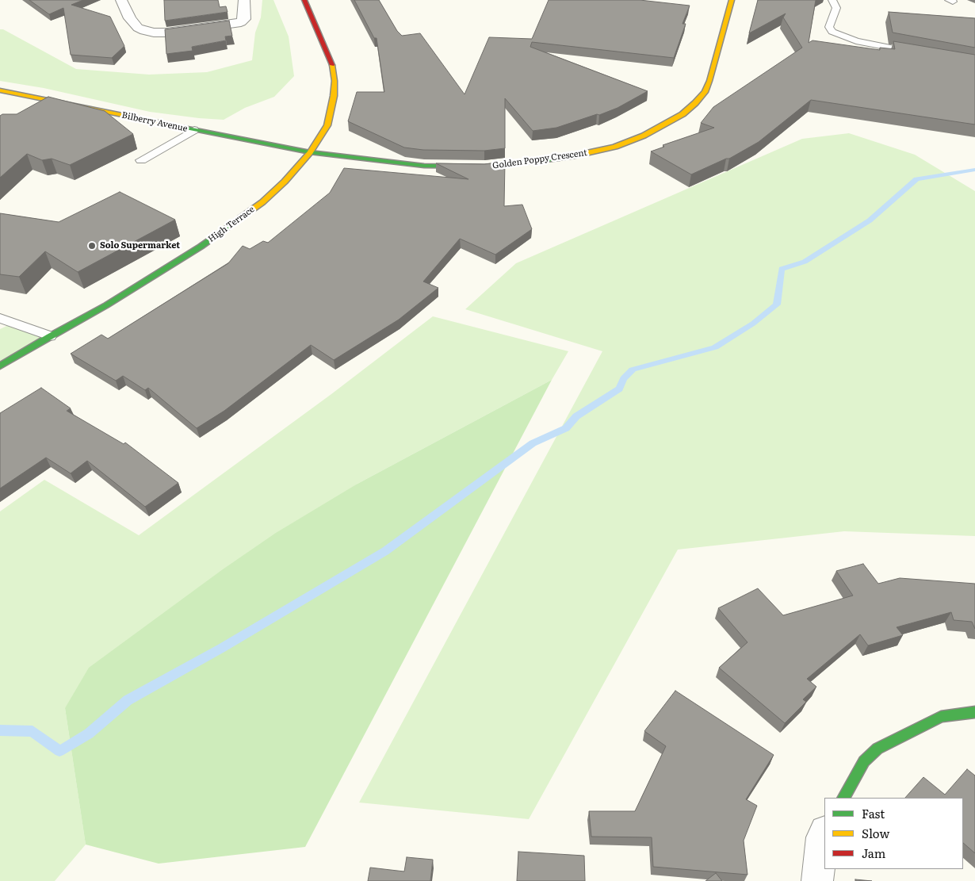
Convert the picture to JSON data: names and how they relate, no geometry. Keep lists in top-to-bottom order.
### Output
{
  "streets": {
    "street": ["Bilberry Avenue", "Golden Poppy Crescent", "High Terrace"]
  },
  "crossings": [
    ["Bilberry Avenue", "Golden Poppy Crescent"],
    ["Bilberry Avenue", "High Terrace"],
    ["Golden Poppy Crescent", "High Terrace"]
  ],
  "places": ["Solo Supermarket"],
  "legend": ["Fast", "Slow", "Jam"]
}
